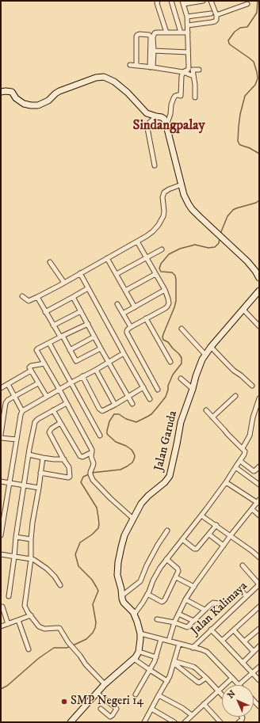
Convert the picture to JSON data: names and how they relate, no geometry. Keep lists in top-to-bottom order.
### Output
{
  "streets": {
    "street": ["Jalan Garuda", "Jalan Kalimaya"]
  },
  "districts": ["Sindangpalay"],
  "places": ["SMP Negeri 14"],
  "north": "top left"
}
